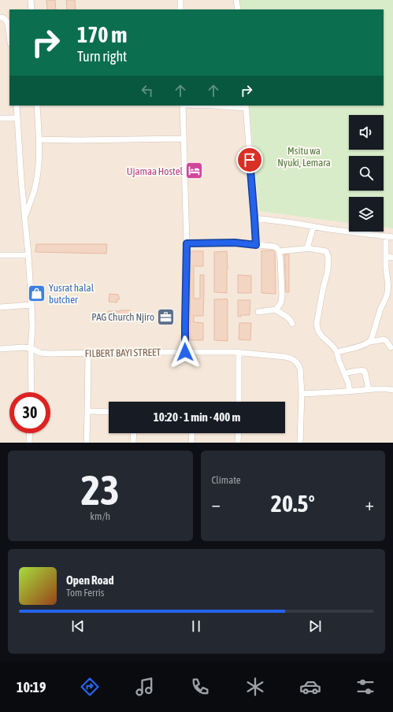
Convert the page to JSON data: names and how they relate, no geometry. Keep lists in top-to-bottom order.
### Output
{
  "streets": {
    "street": ["FILBERT BAYI STREET"]
  },
  "parks": ["Msitu wa Nyuki, Lemara"],
  "places": {
    "hotel": ["Ujamaa Hostel"],
    "shop": ["Yusrat halal butcher"],
    "office": ["PAG Church Njiro"]
  },
  "page": {
    "turn": ["170 m", "Turn right"],
    "limit": "30",
    "trip": "10:20 · 1 min · 400 m",
    "tile": [
      ["23", "km/h"],
      "Climate"
    ],
    "heat": ["−", "20.5°", "+"],
    "song": ["Open Road", "Tom Ferris"],
    "tabs": "10:19"
  }
}
